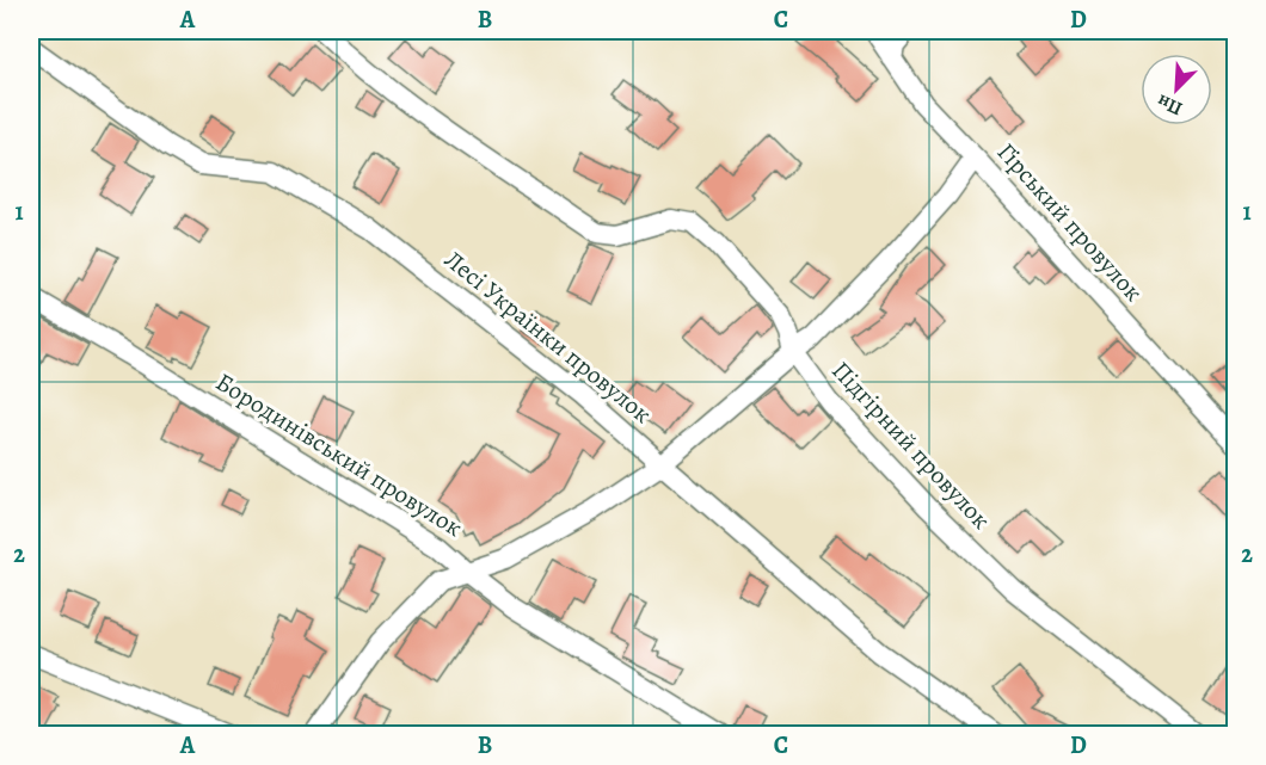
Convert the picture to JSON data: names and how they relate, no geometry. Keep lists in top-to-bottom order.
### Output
{
  "streets": {
    "street": [
      "Гірський провулок",
      "Лесі Українки провулок",
      "Підгірний провулок",
      "Бородинівський провулок"
    ]
  },
  "north": "bottom left",
  "grid": {
    "columns": [
      "A",
      "B",
      "C",
      "D"
    ],
    "rows": ["1", "2"]
  }
}
